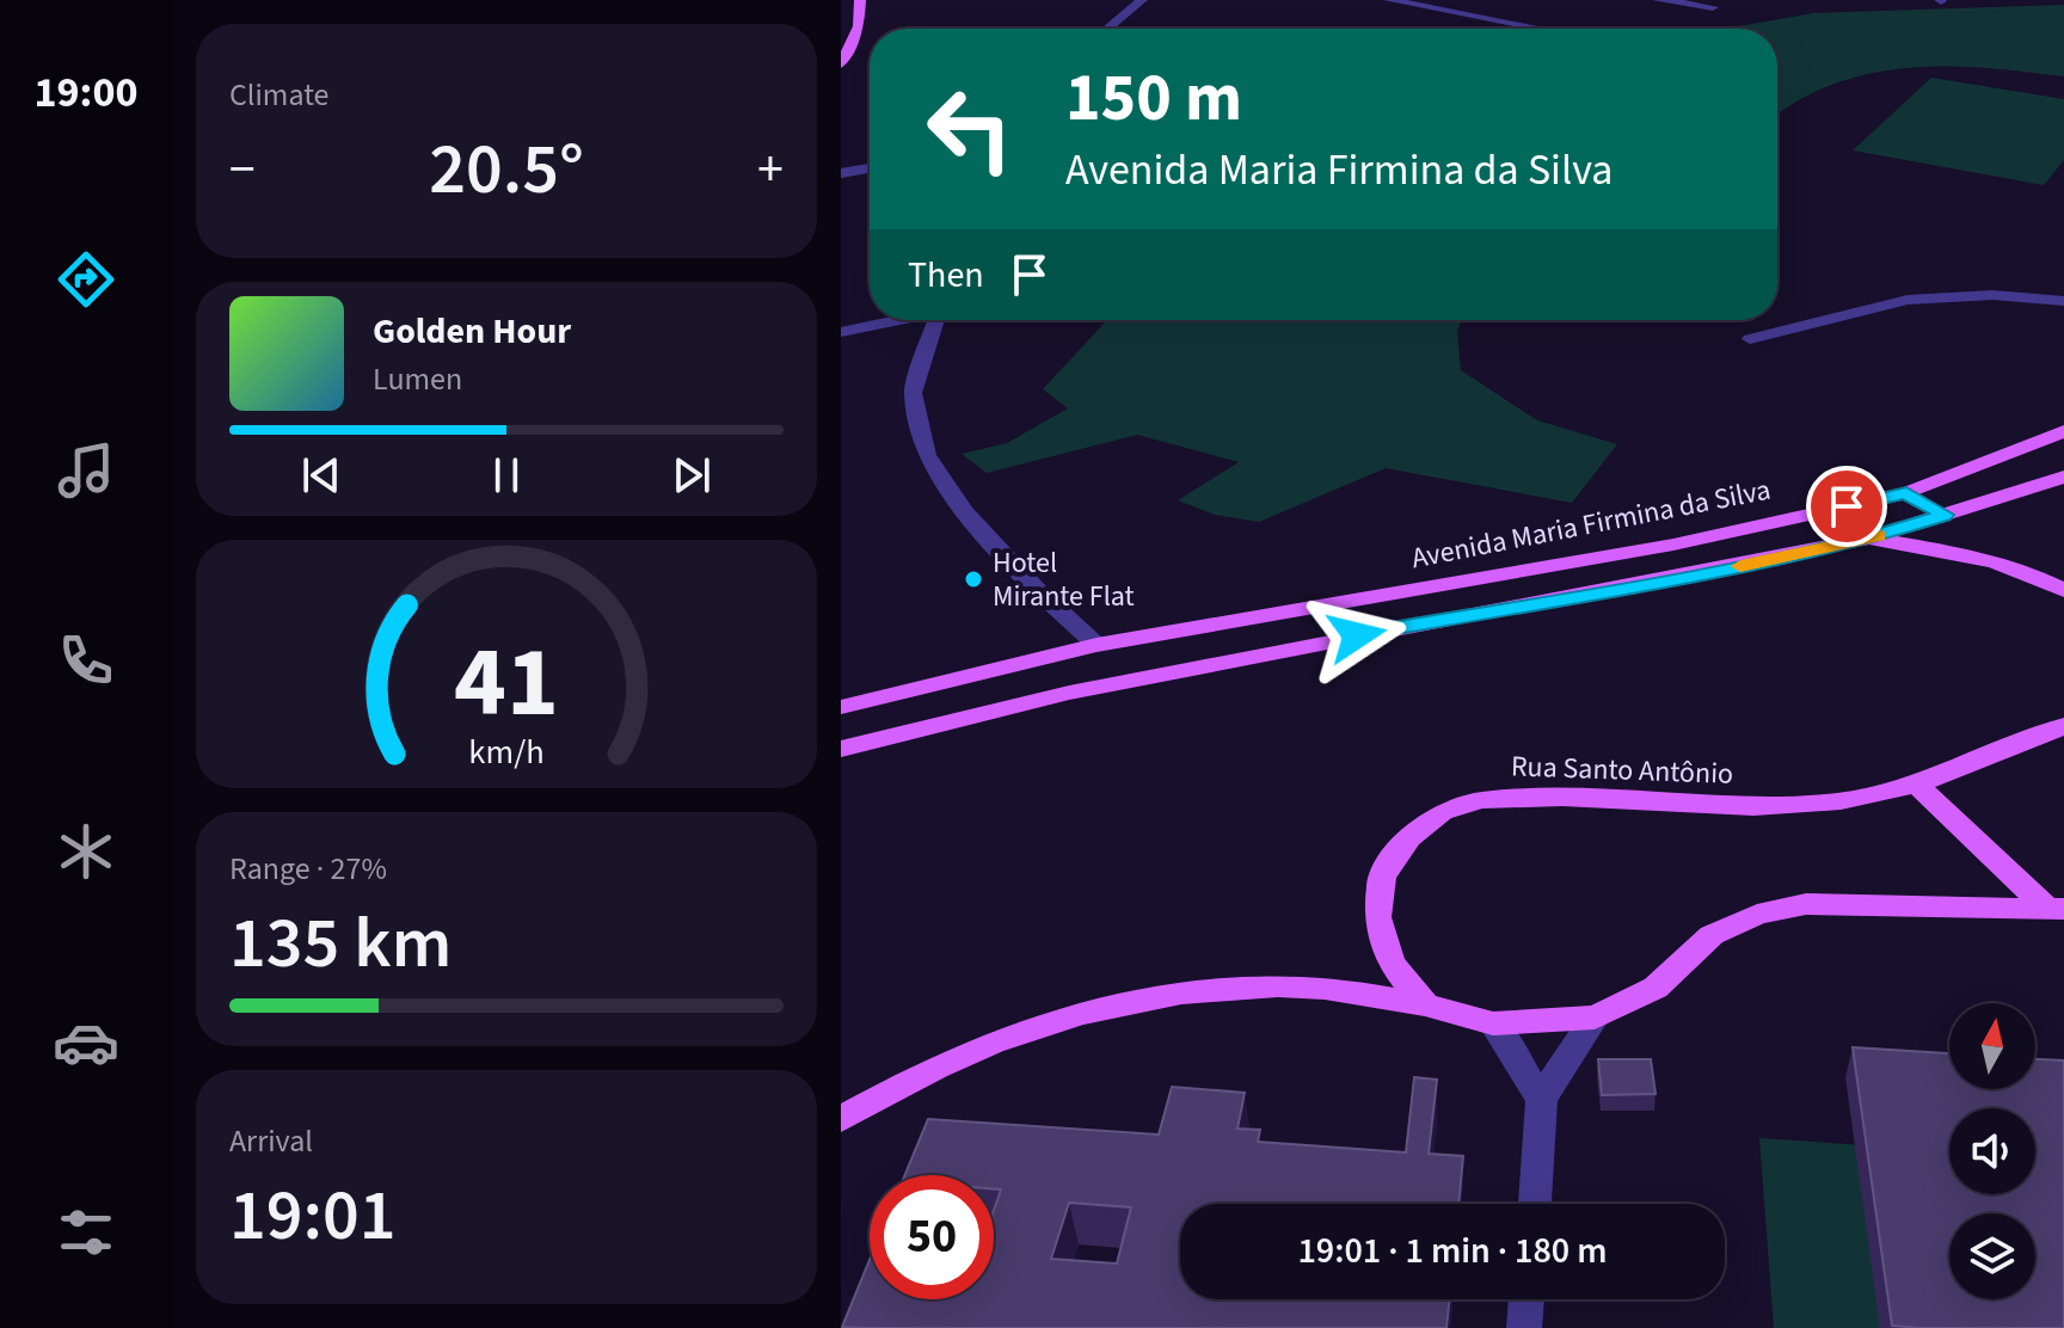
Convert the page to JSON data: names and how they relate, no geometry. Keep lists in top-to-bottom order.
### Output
{
  "streets": {
    "main road": ["Avenida Maria Firmina da Silva", "Rua Santo Antônio"]
  },
  "places": ["Hotel Mirante Flat"],
  "north": "top",
  "page": {
    "tabs": "19:00",
    "tile": [
      "Climate",
      ["Range · 27%", "135 km"],
      ["Arrival", "19:01"]
    ],
    "turn": ["150 m", "Avenida Maria Firmina da Silva"],
    "heat": ["−", "20.5°", "+"],
    "then": "Then",
    "song": ["Golden Hour", "Lumen"],
    "limit": "50",
    "trip": "19:01 · 1 min · 180 m",
    "gauge": ["41", "km/h"]
  }
}
